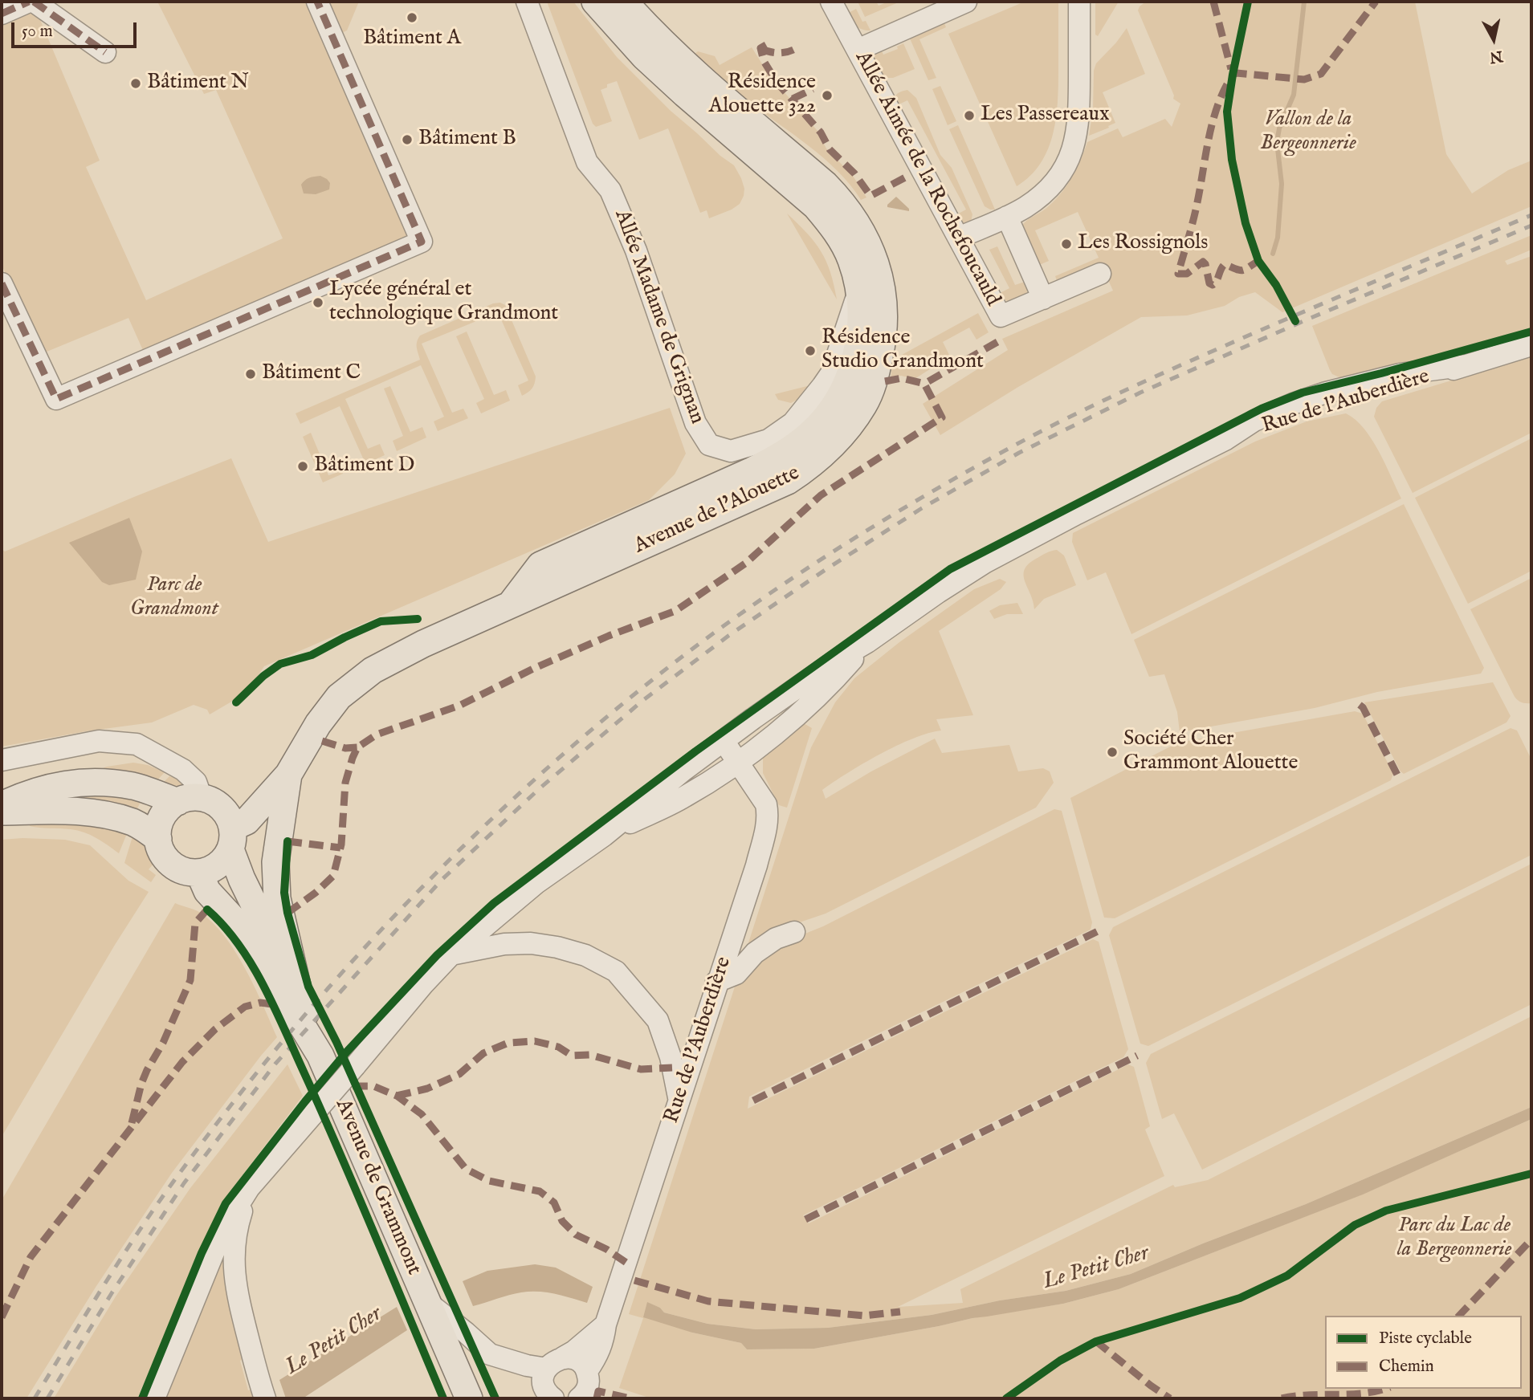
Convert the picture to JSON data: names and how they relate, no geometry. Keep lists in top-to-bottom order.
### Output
{
  "streets": {
    "main road": ["Avenue de l'Alouette", "Avenue de Grammont"],
    "street": ["Allée Aimée de la Rochefoucauld", "Allée Madame de Grignan", "Rue de l'Auberdière"]
  },
  "crossings": [
    ["Allée Madame de Grignan", "Avenue de l'Alouette"]
  ],
  "water": ["Le Petit Cher"],
  "parks": ["Vallon de la Bergeonnerie", "Parc de Grandmont", "Parc du Lac de la Bergeonnerie"],
  "places": [
    "Bâtiment A",
    "Bâtiment N",
    "Résidence Alouette 322",
    "Les Passereaux",
    "Bâtiment B",
    "Les Rossignols",
    "Lycée général et technologique Grandmont",
    "Résidence Studio Grandmont",
    "Bâtiment C",
    "Bâtiment D",
    "Société Cher Grammont Alouette"
  ],
  "legend": ["Piste cyclable", "Chemin"],
  "scale_bar": "50 m",
  "north": "bottom"
}
